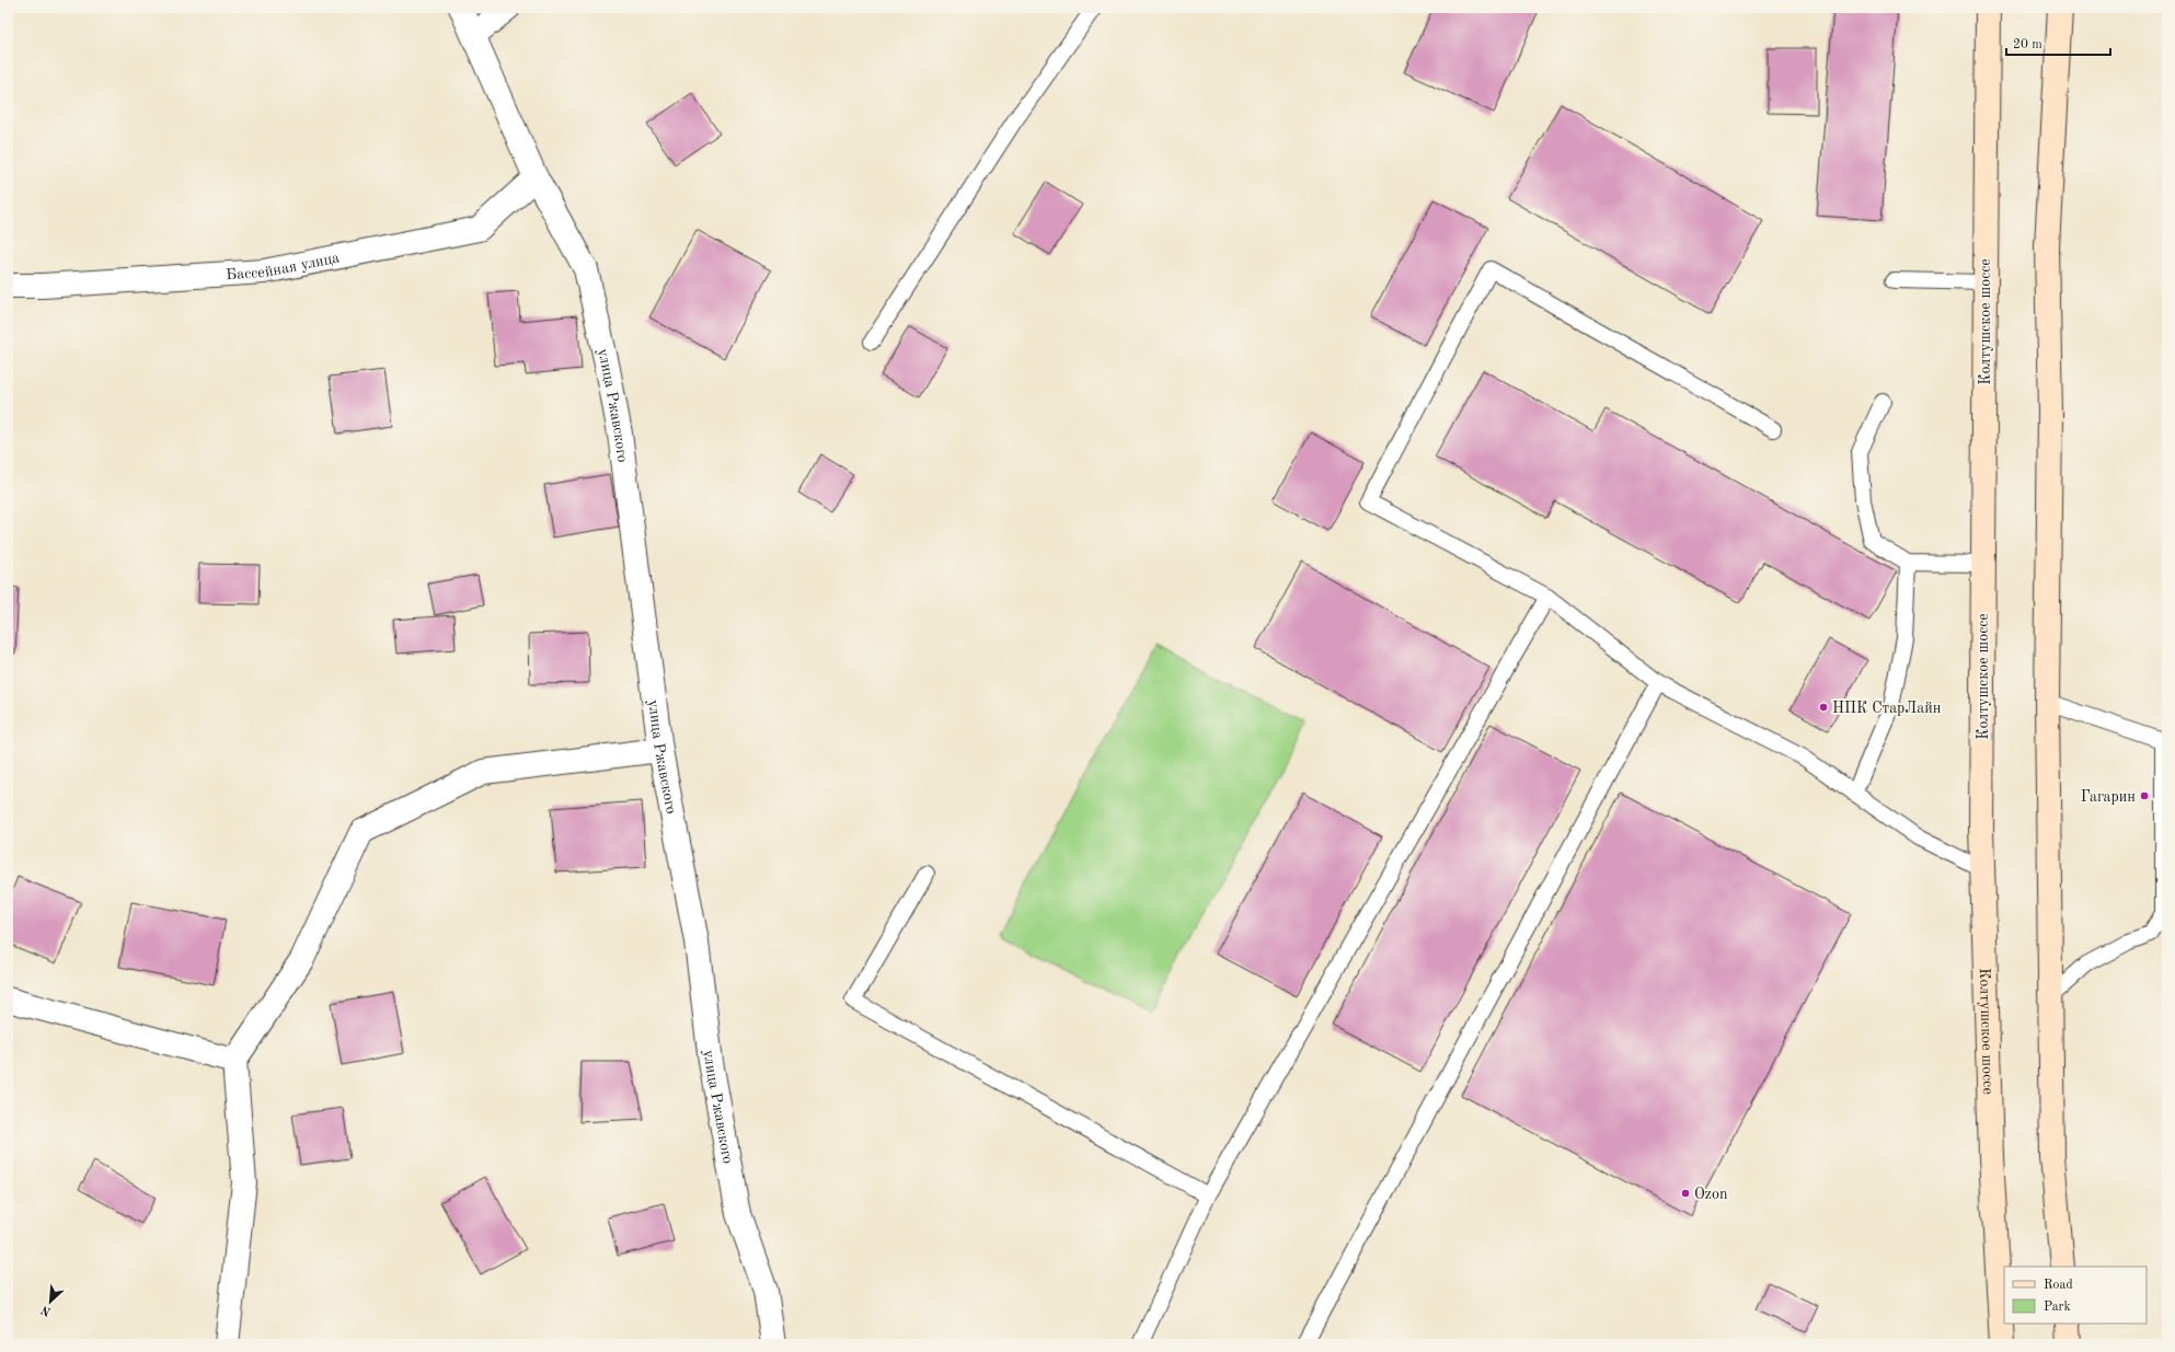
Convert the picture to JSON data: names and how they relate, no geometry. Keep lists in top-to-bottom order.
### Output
{
  "streets": {
    "main road": ["Колтушское шоссе"],
    "street": ["Бассейная улица", "улица Ржавского"]
  },
  "crossings": [
    ["Бассейная улица", "улица Ржавского"]
  ],
  "places": ["НПК СтарЛайн", "Гагарин", "Ozon"],
  "legend": ["Road", "Park"],
  "scale_bar": "20 m",
  "north": "bottom left"
}
